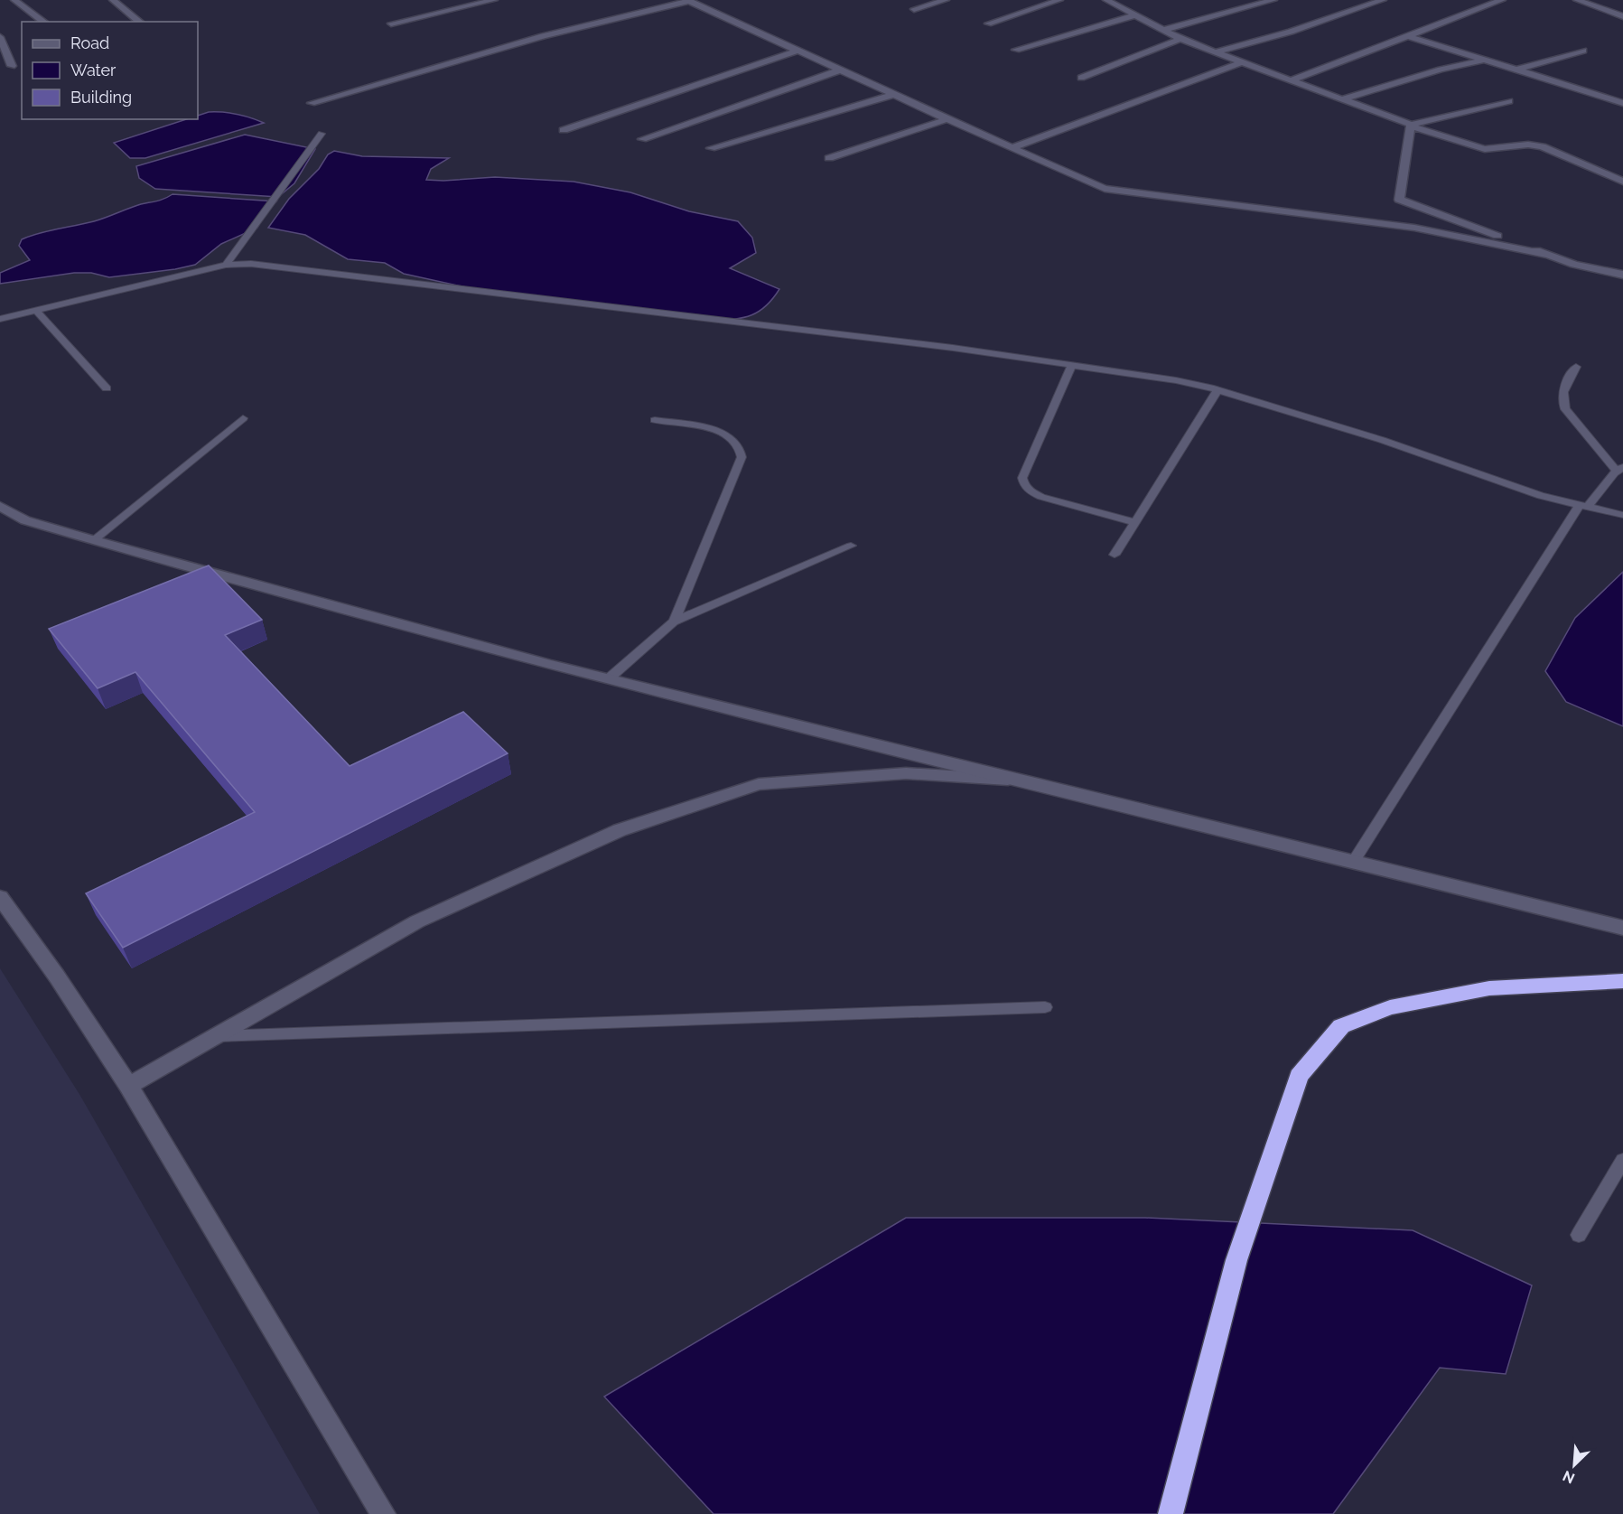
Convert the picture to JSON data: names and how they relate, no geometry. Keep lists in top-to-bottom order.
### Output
{
  "legend": ["Road", "Water", "Building"],
  "north": "bottom left"
}
